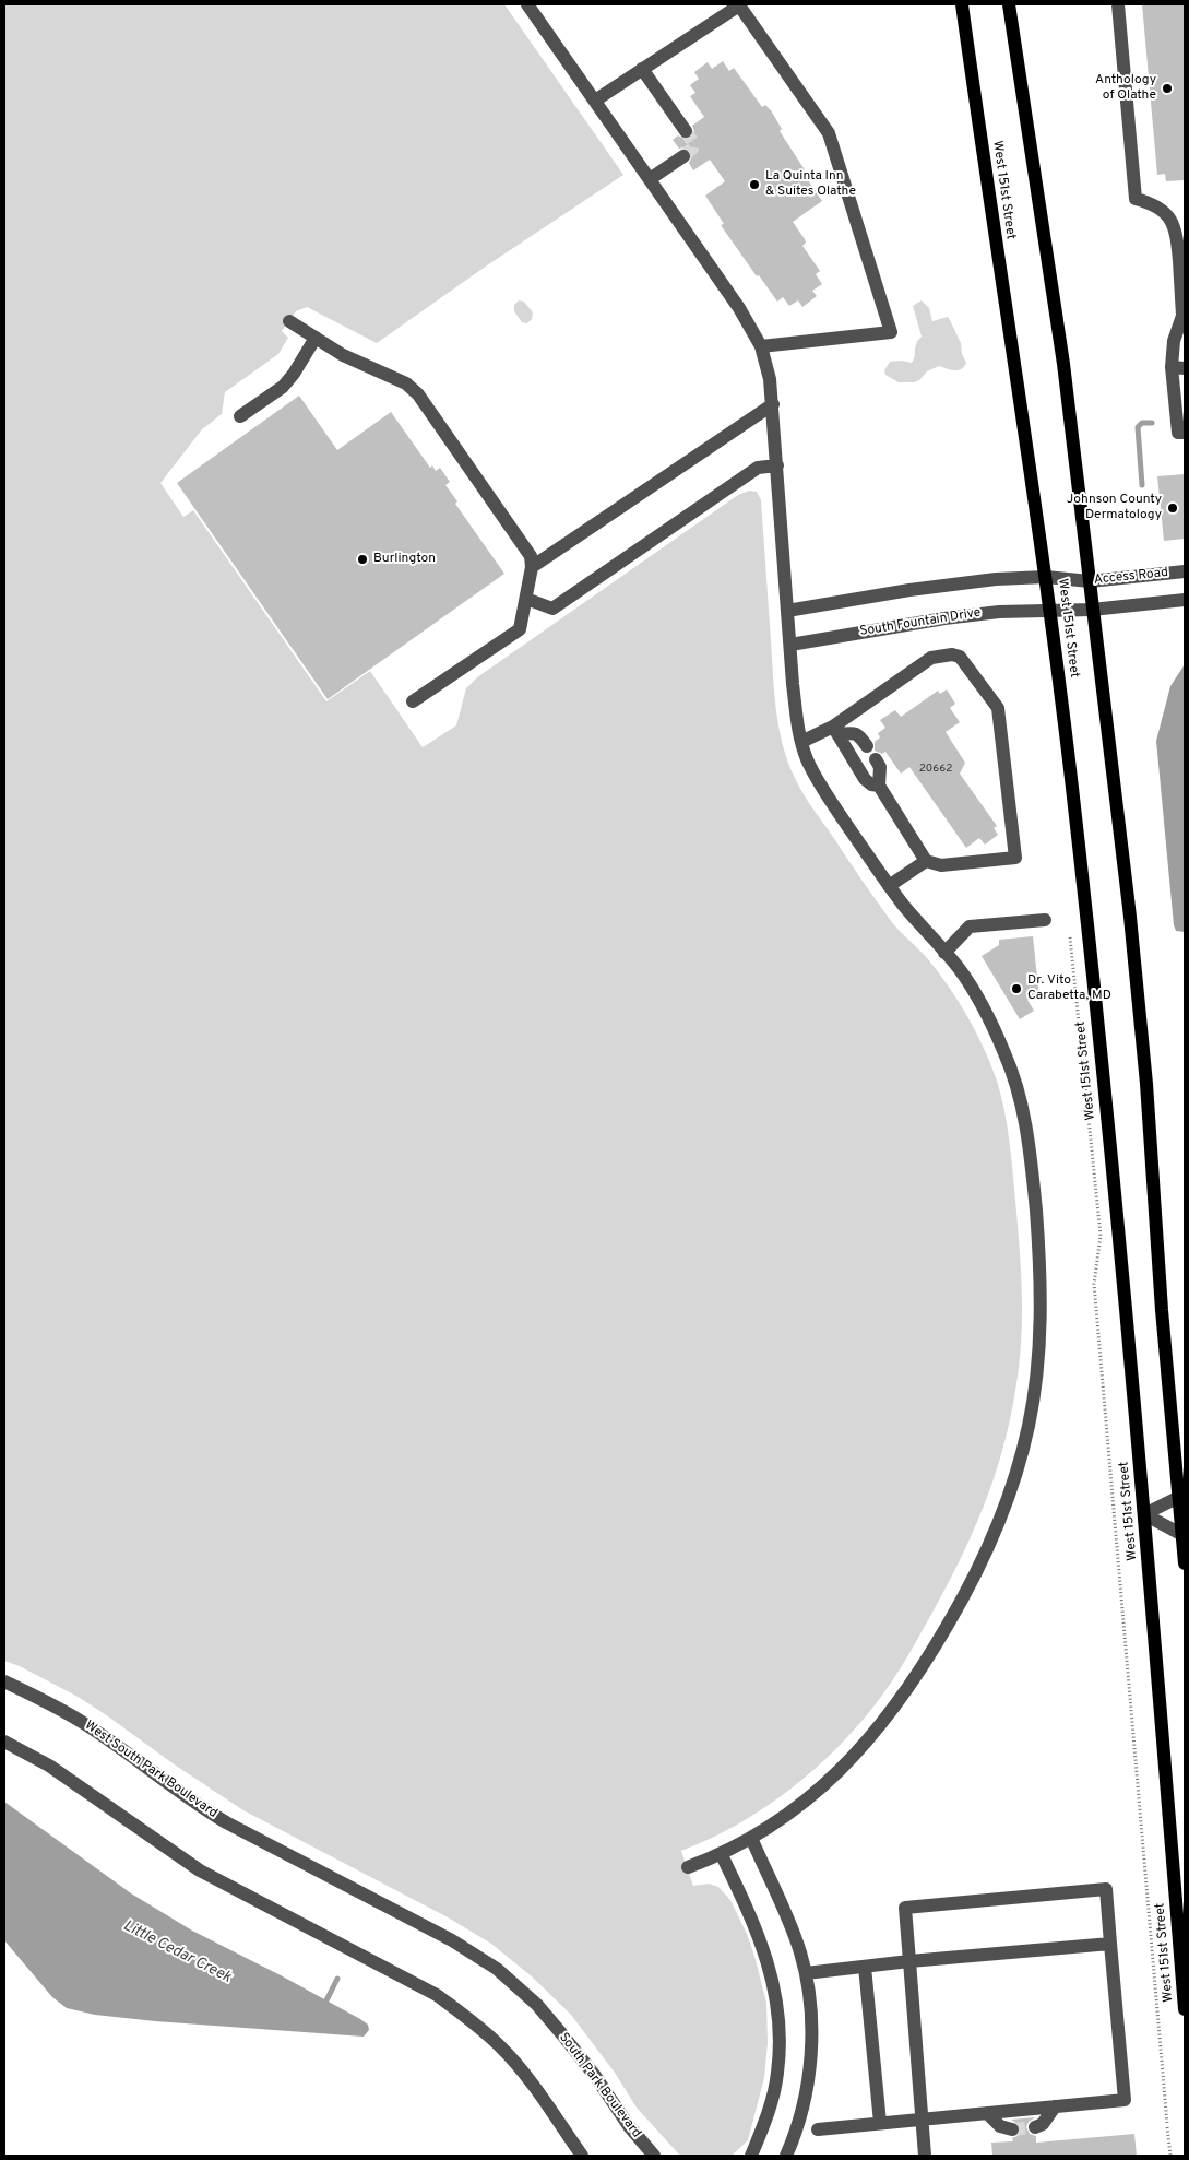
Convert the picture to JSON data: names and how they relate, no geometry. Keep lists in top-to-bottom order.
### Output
{
  "streets": {
    "main road": ["West 151st Street"],
    "street": [
      "Access Road",
      "South Fountain Drive",
      "West South Park Boulevard",
      "South Park Boulevard"
    ]
  },
  "crossings": [
    ["West 151st Street", "Access Road"],
    ["West 151st Street", "South Fountain Drive"],
    ["West South Park Boulevard", "South Park Boulevard"]
  ],
  "water": ["Little Cedar Creek"],
  "places": [
    "Anthology of Olathe",
    "La Quinta Inn & Suites Olathe",
    "Johnson County Dermatology",
    "Burlington",
    "Dr. Vito Carabetta, MD"
  ],
  "house_numbers": ["20662"]
}
